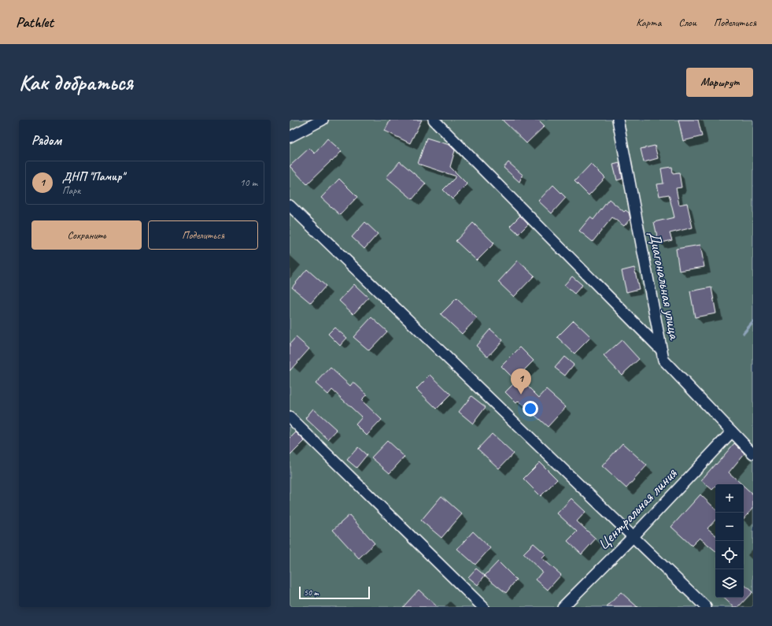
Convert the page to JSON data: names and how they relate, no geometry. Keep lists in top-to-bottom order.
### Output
{
  "streets": {
    "street": ["Диагональная улица", "Центральная линия"]
  },
  "crossings": [
    ["Диагональная улица", "Центральная линия"]
  ],
  "scale_bar": "50 m",
  "page": {
    "header": "Pathlet",
    "nav": ["Карта", "Слои", "Поделиться"],
    "buttons": [
      "Маршрут",
      ["Сохранить", "Поделиться"]
    ],
    "title": "Как добраться",
    "heading": "Рядом",
    "list": [
      {
        "mark": "1",
        "name": "ДНП \"Памир\"",
        "note": "Парк",
        "value": "10 m"
      }
    ],
    "pins": "1",
    "map_buttons": ["+", "−"],
    "scale": "50 m"
  }
}
